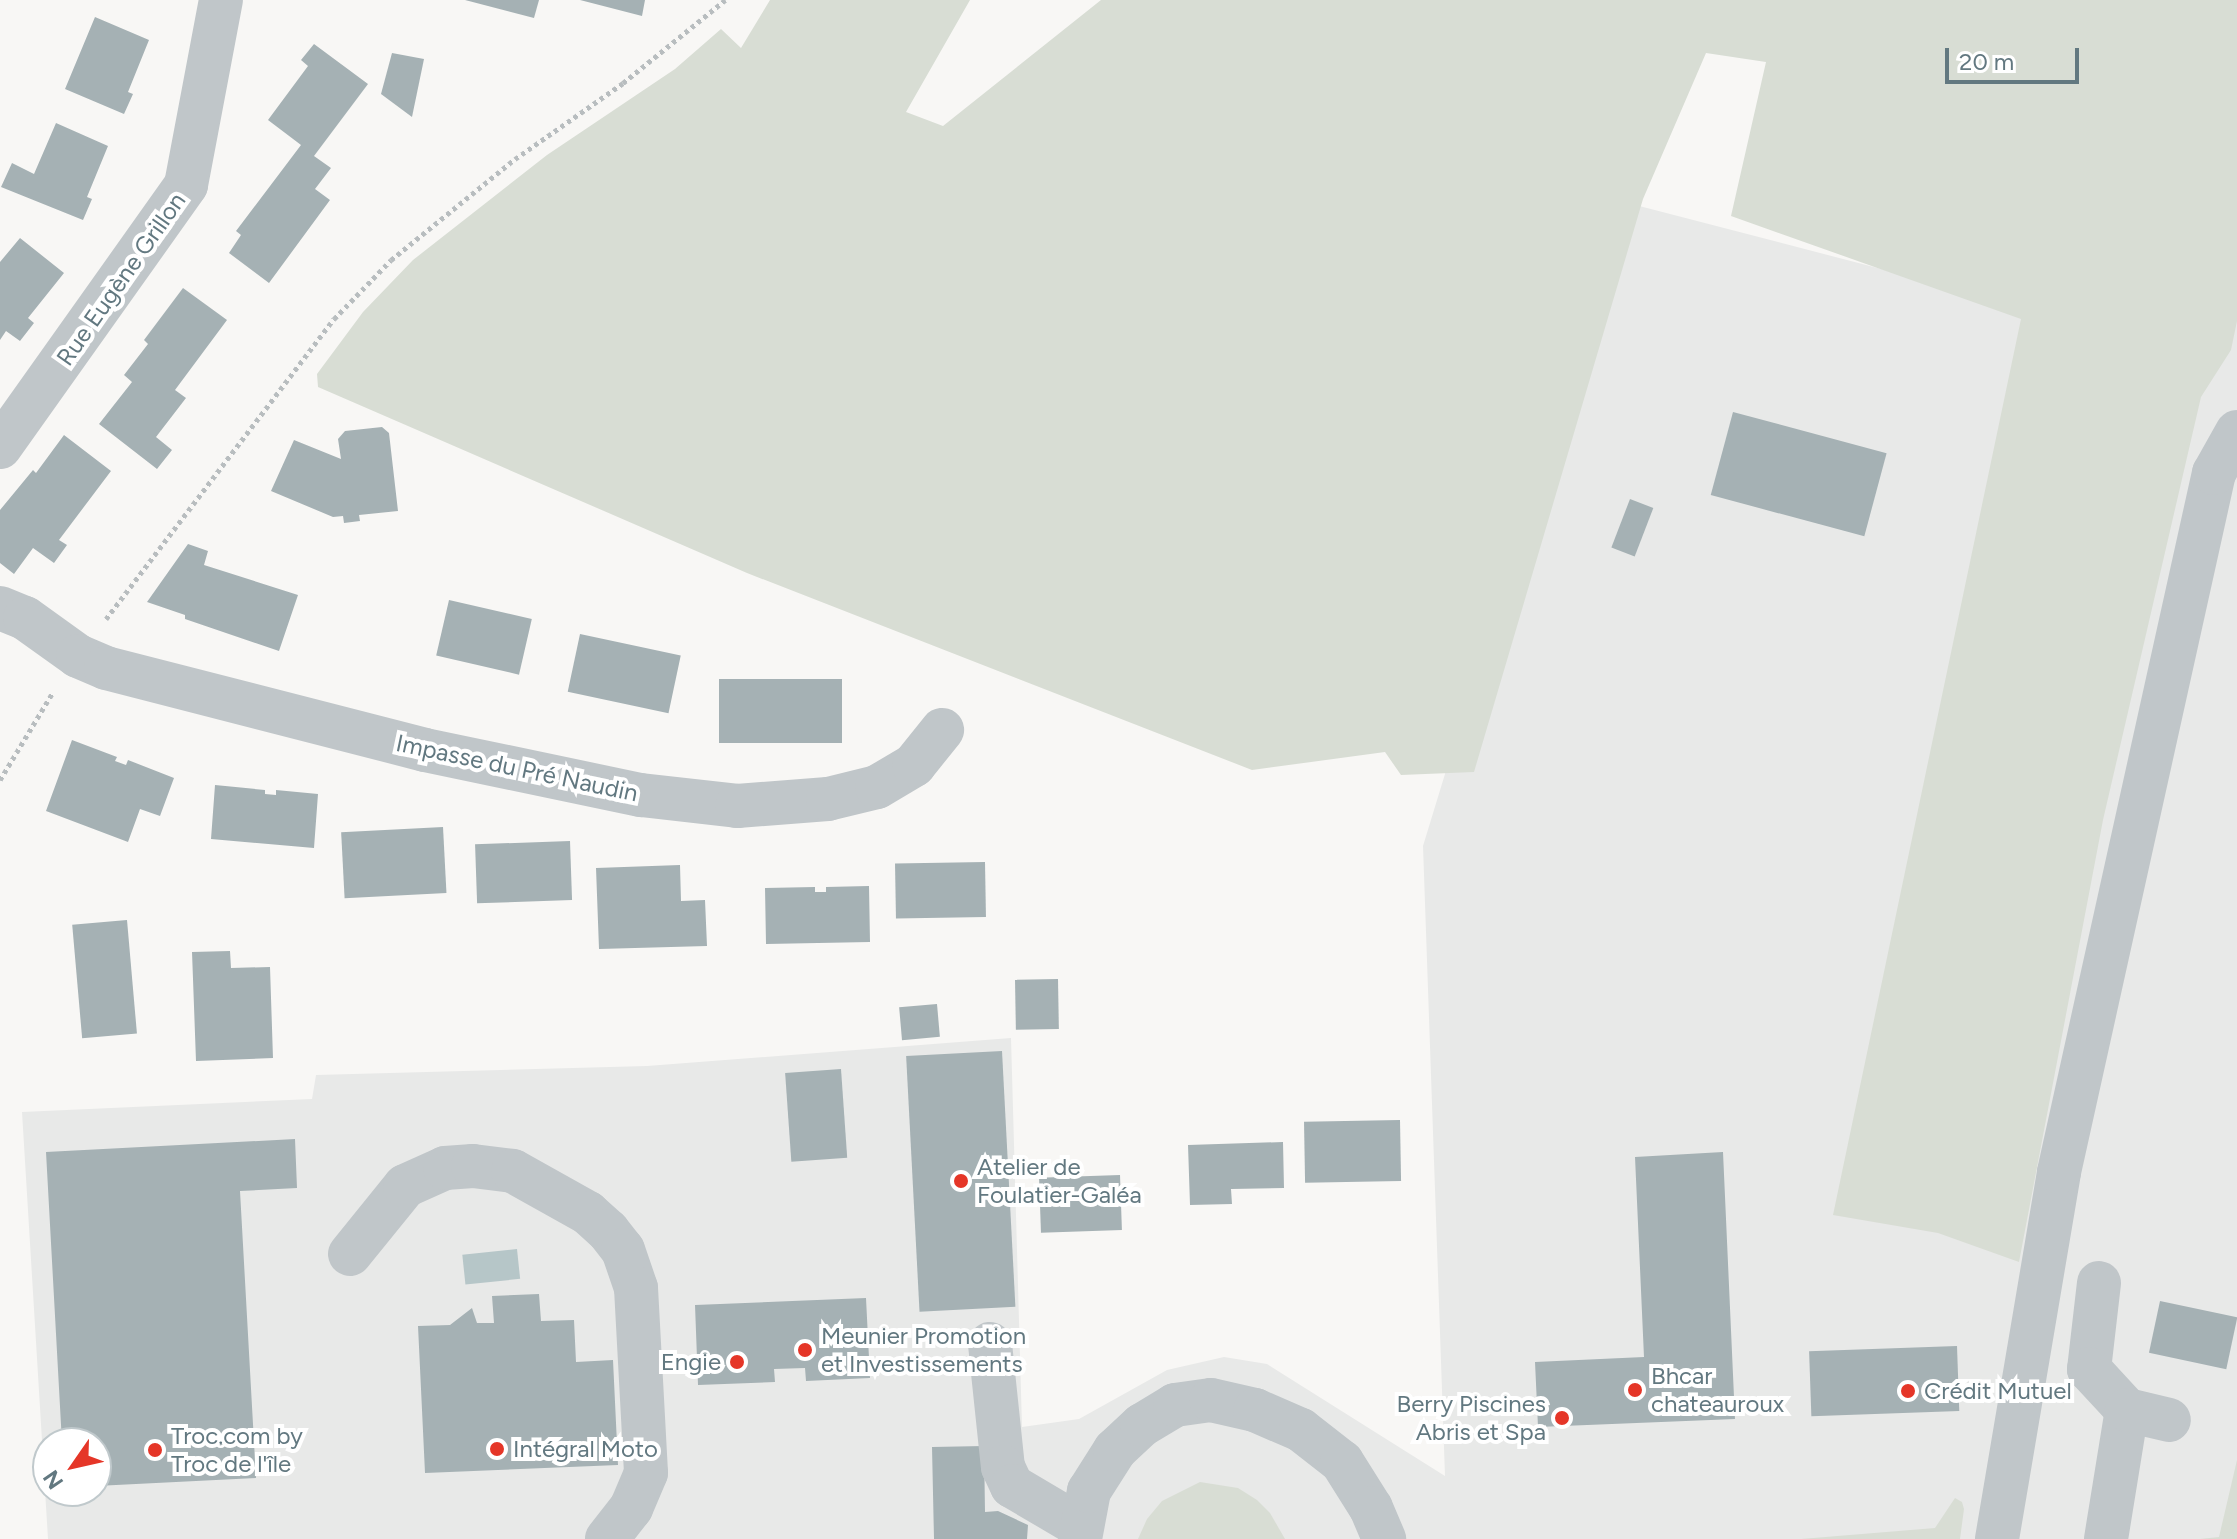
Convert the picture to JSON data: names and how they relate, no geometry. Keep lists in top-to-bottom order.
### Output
{
  "streets": {
    "street": ["Rue Eugène Grillon", "Impasse du Pré Naudin"]
  },
  "places": [
    "Atelier de Foulatier-Galéa",
    "Meunier Promotion et Investissements",
    "Engie",
    "Bhcar chateauroux",
    "Crédit Mutuel",
    "Berry Piscines Abris et Spa",
    "Intégral Moto",
    "Troc.com by Troc de l'île"
  ],
  "scale_bar": "20 m",
  "north": "bottom left"
}
